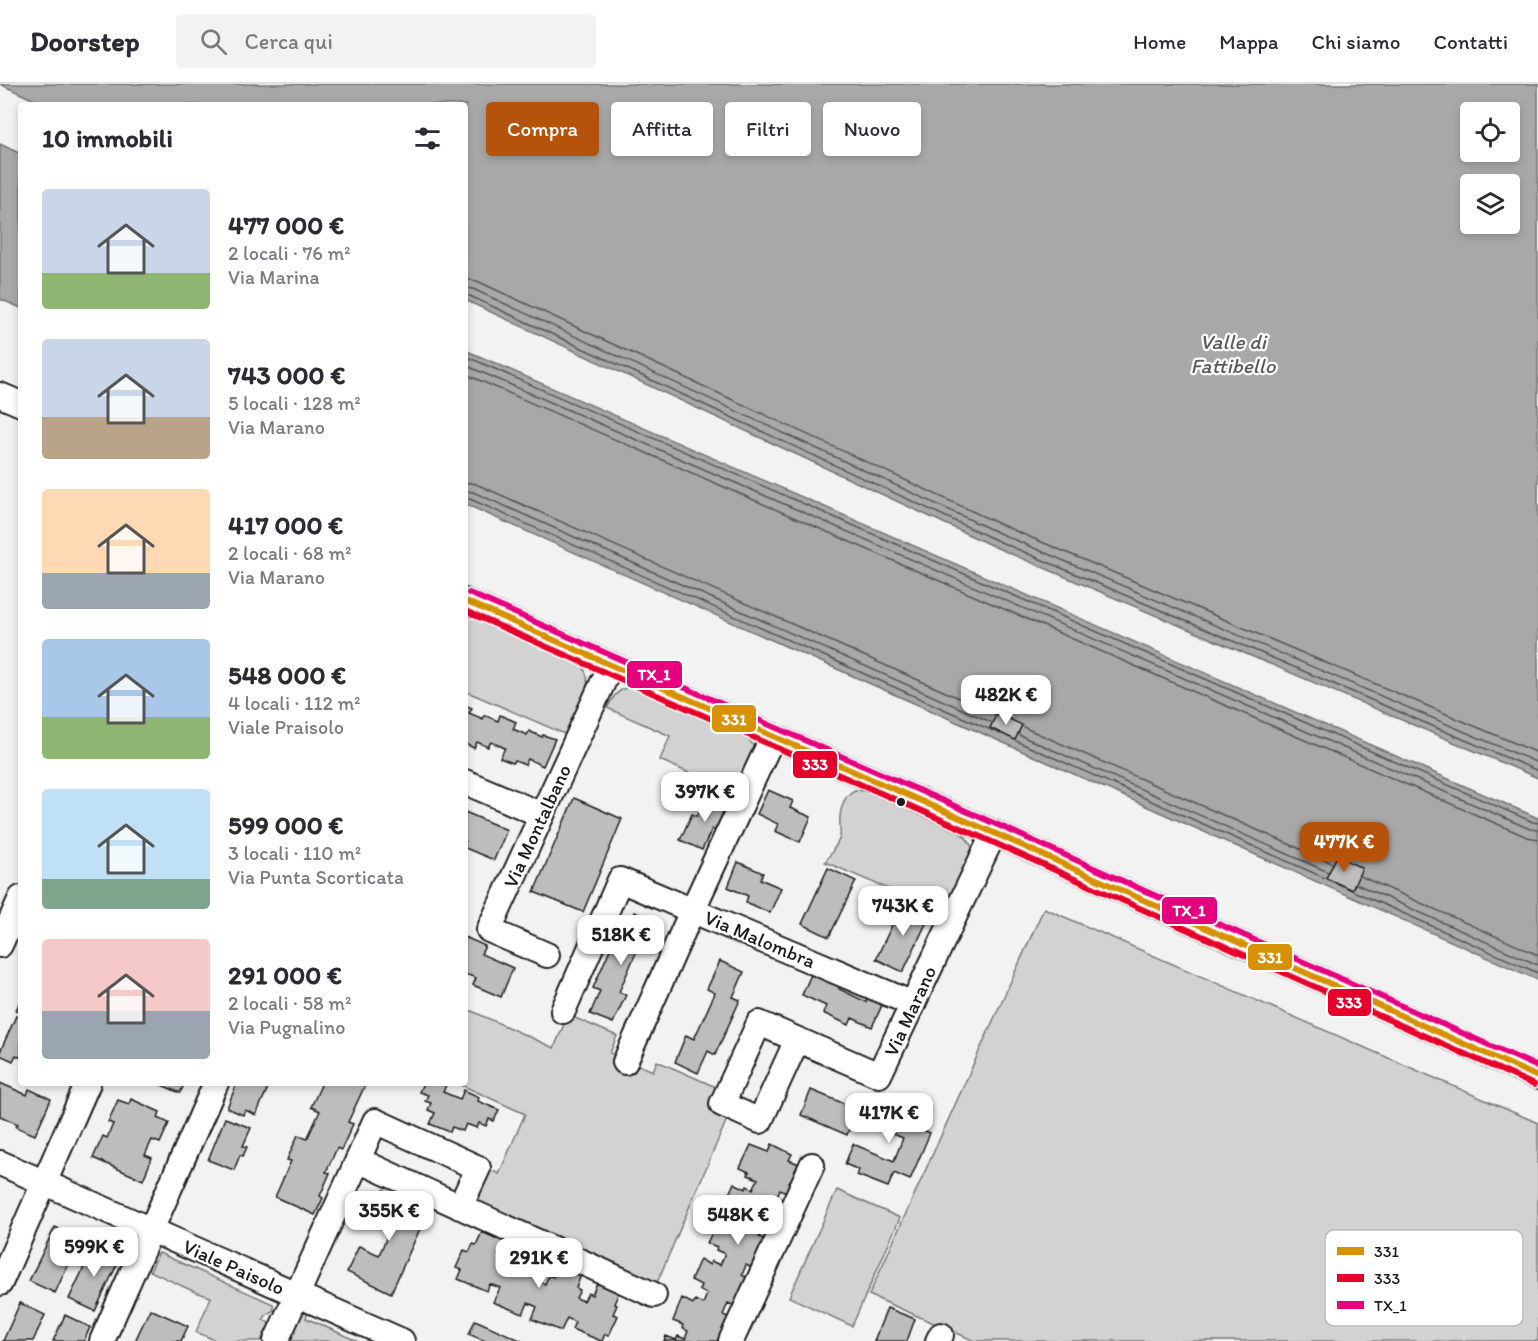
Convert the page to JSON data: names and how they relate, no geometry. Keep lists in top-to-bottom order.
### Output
{
  "streets": {
    "street": [
      "Via Montalbano",
      "Via Malombra",
      "Via Marano",
      "Viale Paisolo"
    ]
  },
  "crossings": [
    ["Via Malombra", "Via Marano"]
  ],
  "water": ["Valle di Fattibello"],
  "lines": ["transit line TX_1", "transit line 331", "transit line 333"],
  "legend": ["331", "333", "TX_1"],
  "page": {
    "header": "Doorstep",
    "search": "Cerca qui",
    "nav": [
      "Home",
      "Mappa",
      "Chi siamo",
      "Contatti"
    ],
    "chip": [
      "Compra",
      "Affitta",
      "Filtri",
      "Nuovo"
    ],
    "heading": "10 immobili",
    "list": [
      {
        "name": "477 000 €",
        "note": "2 locali · 76 m² · Via Marina"
      },
      {
        "name": "743 000 €",
        "note": "5 locali · 128 m² · Via Marano"
      },
      {
        "name": "417 000 €",
        "note": "2 locali · 68 m² · Via Marano"
      },
      {
        "name": "548 000 €",
        "note": "4 locali · 112 m² · Viale Praisolo"
      },
      {
        "name": "599 000 €",
        "note": "3 locali · 110 m² · Via Punta Scorticata"
      },
      {
        "name": "291 000 €",
        "note": "2 locali · 58 m² · Via Pugnalino"
      }
    ],
    "price": [
      "482K €",
      "397K €",
      "477K €",
      "743K €",
      "518K €",
      "417K €",
      "355K €",
      "548K €",
      "599K €",
      "291K €"
    ]
  }
}
